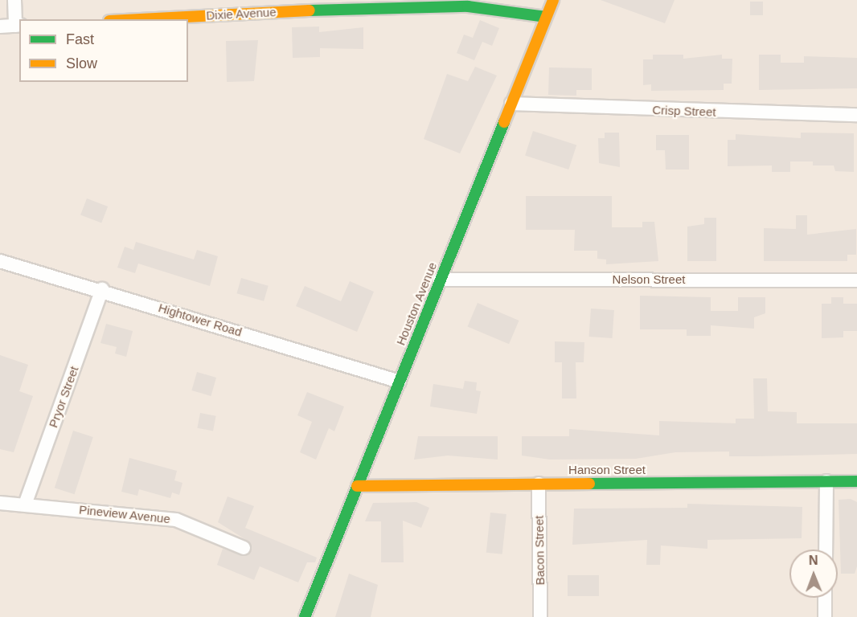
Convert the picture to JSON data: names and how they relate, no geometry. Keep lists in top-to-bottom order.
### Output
{
  "streets": {
    "street": [
      "Dixie Avenue",
      "Crisp Street",
      "Nelson Street",
      "Houston Avenue",
      "Hightower Road",
      "Pryor Street",
      "Hanson Street",
      "Pineview Avenue",
      "Bacon Street"
    ]
  },
  "crossings": [
    ["Dixie Avenue", "Houston Avenue"],
    ["Crisp Street", "Houston Avenue"],
    ["Nelson Street", "Houston Avenue"],
    ["Houston Avenue", "Hightower Road"],
    ["Houston Avenue", "Hanson Street"],
    ["Hightower Road", "Pryor Street"],
    ["Pryor Street", "Pineview Avenue"],
    ["Hanson Street", "Bacon Street"]
  ],
  "legend": ["Fast", "Slow"],
  "north": "top"
}
